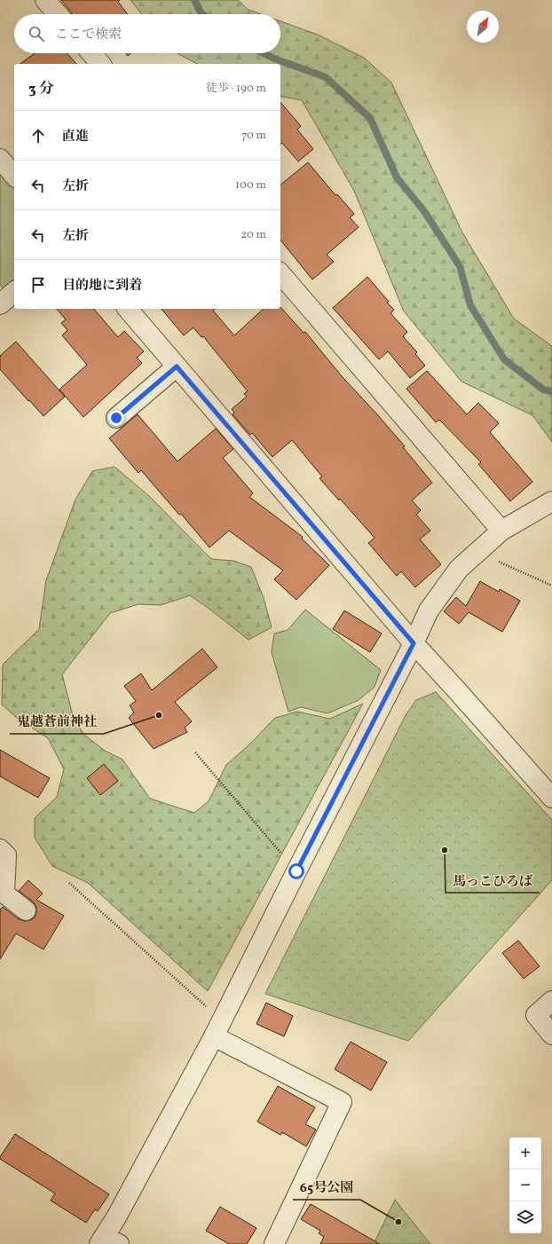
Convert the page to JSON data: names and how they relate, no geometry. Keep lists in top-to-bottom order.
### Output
{
  "places": ["鬼越蒼前神社", "馬っこひろば", "65号公園"],
  "north": "top right",
  "page": {
    "search": "ここで検索",
    "heading": ["3 分", "徒歩 · 190 m"],
    "list": [
      ["直進", "70 m"],
      ["左折", "100 m"],
      ["左折", "20 m"],
      "目的地に到着"
    ],
    "map_buttons": ["+", "−"]
  }
}
